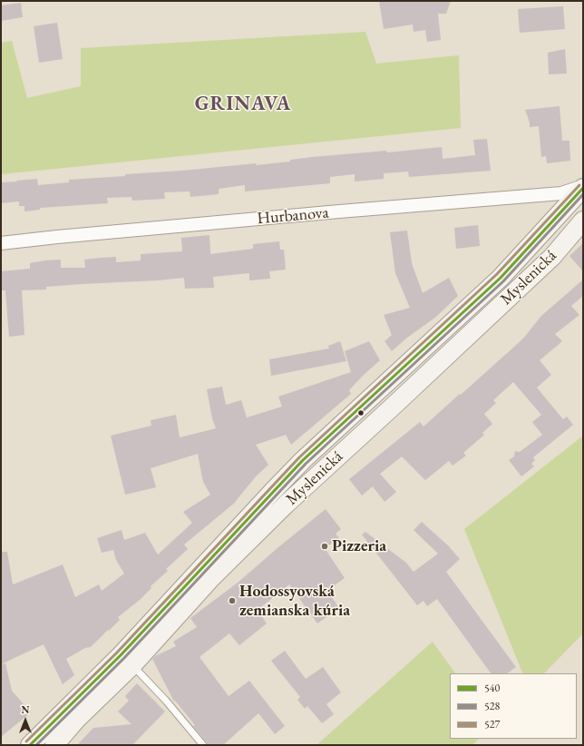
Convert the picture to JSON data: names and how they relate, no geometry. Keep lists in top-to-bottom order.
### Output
{
  "streets": {
    "main road": ["Myslenická"],
    "street": ["Hurbanova"]
  },
  "crossings": [
    ["Hurbanova", "Myslenická"]
  ],
  "districts": ["GRINAVA"],
  "places": ["Pizzeria", "Hodossyovská zemianska kúria"],
  "lines": ["transit line 527", "transit line 540", "transit line 528"],
  "legend": ["540", "528", "527"],
  "north": "top"
}
